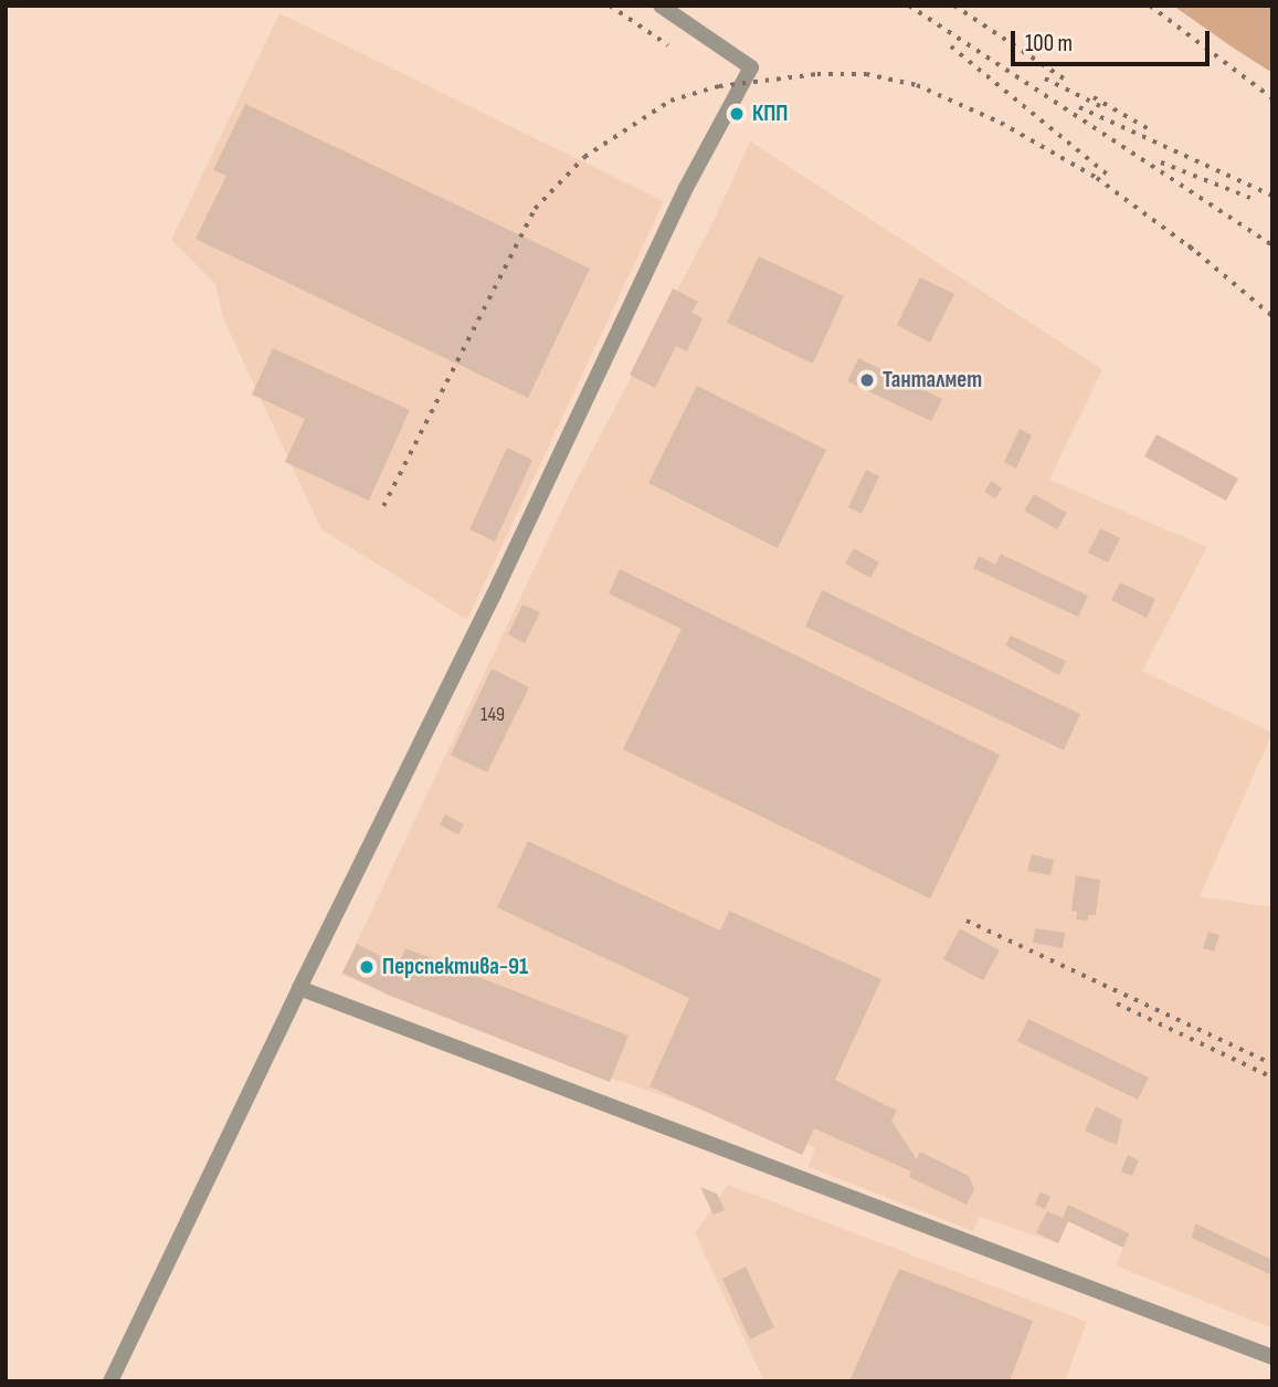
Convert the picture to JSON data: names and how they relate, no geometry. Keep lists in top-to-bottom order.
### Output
{
  "places": ["КПП", "Танталмет", "Перспектива-91"],
  "house_numbers": ["149"],
  "scale_bar": "100 m"
}
